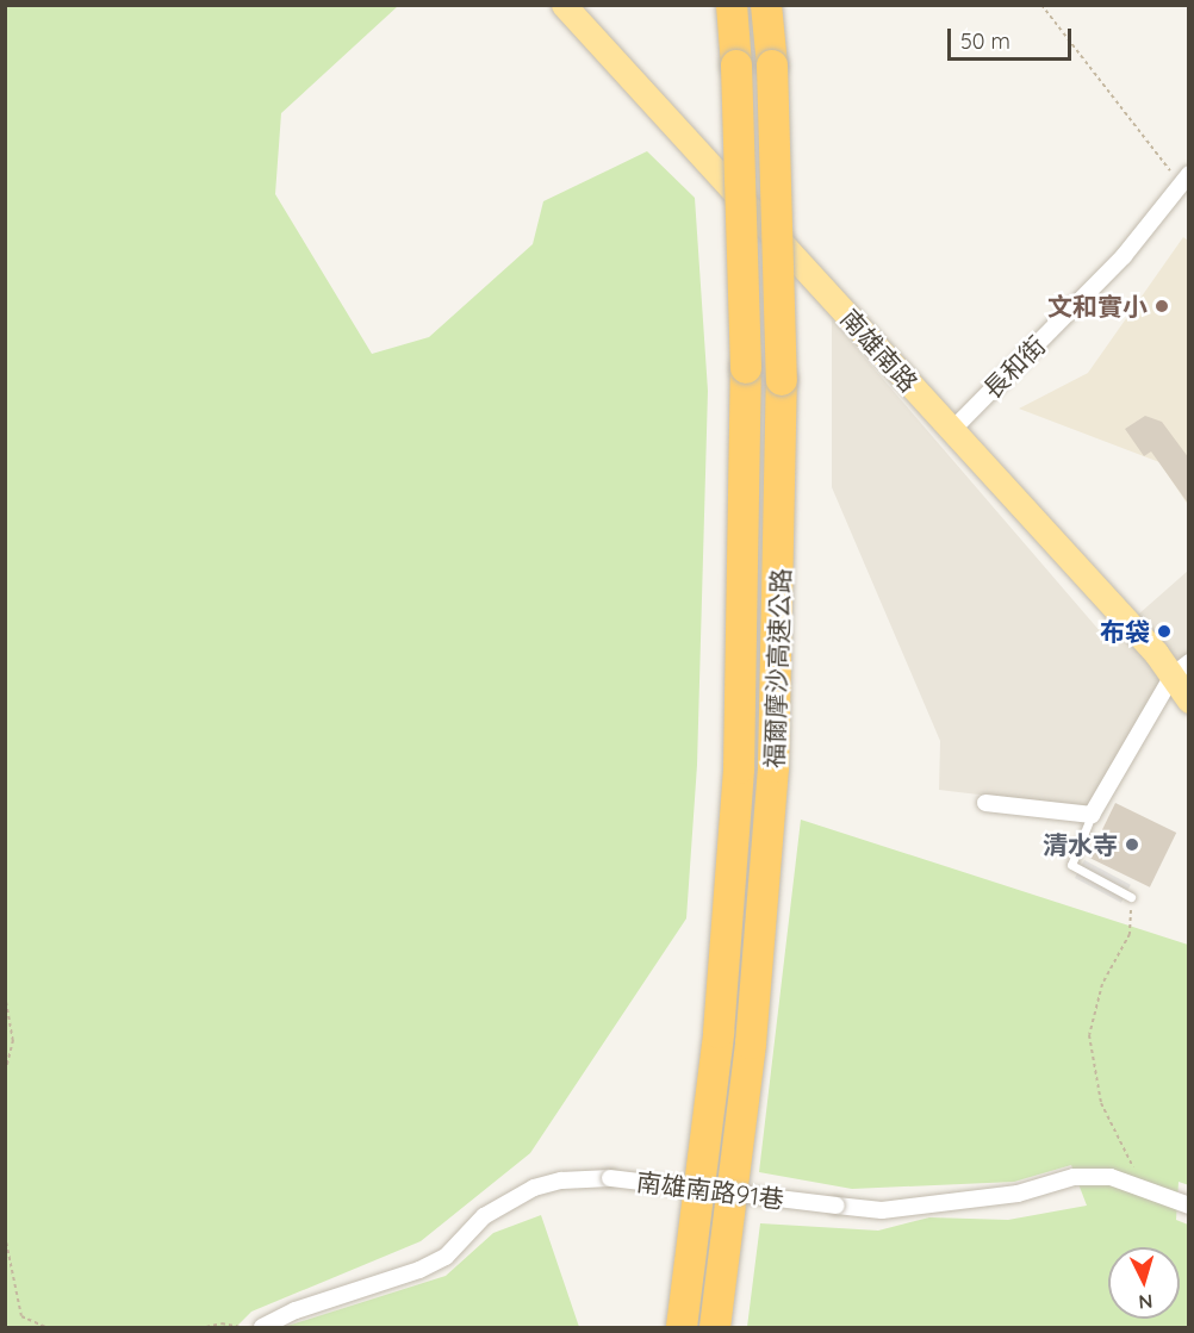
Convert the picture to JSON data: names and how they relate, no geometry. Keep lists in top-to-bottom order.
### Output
{
  "streets": {
    "highway": ["福爾摩沙高速公路"],
    "main road": ["南雄南路"],
    "street": ["長和街", "南雄南路91巷"]
  },
  "crossings": [
    ["南雄南路", "長和街"]
  ],
  "places": ["文和實小", "布袋", "清水寺"],
  "scale_bar": "50 m",
  "north": "bottom"
}
